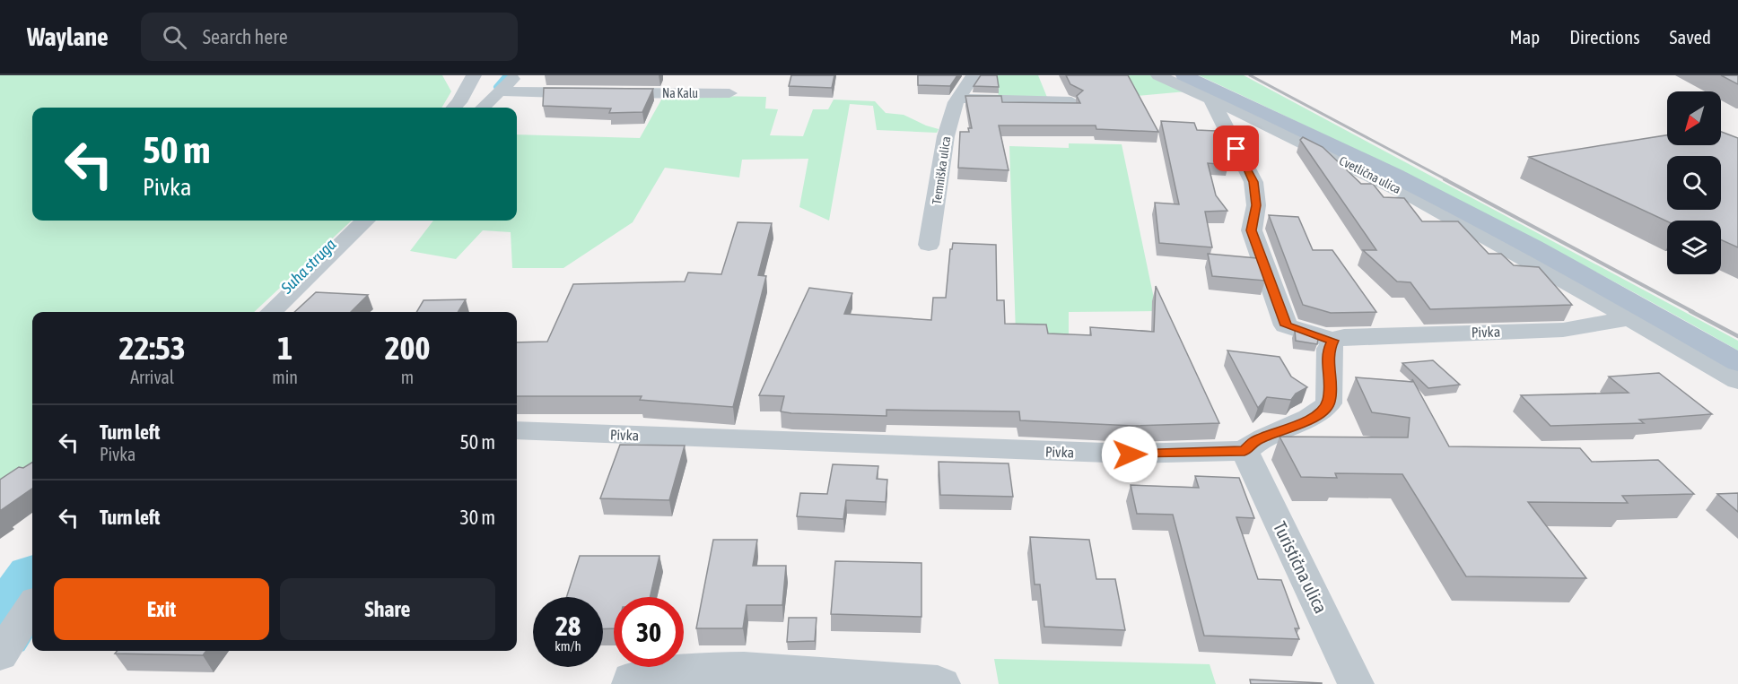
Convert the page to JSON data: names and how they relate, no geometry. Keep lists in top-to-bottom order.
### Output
{
  "streets": {
    "street": [
      "Na Kalu",
      "Temniška ulica",
      "Pivka",
      "Turistična ulica"
    ]
  },
  "crossings": [
    ["Pivka", "Turistična ulica"]
  ],
  "water": ["Suha struga"],
  "north": "bottom left",
  "page": {
    "header": "Waylane",
    "search": "Search here",
    "nav": ["Map", "Directions", "Saved"],
    "turn": ["50 m", "Pivka"],
    "eta": [
      "22:53",
      "Arrival",
      "1",
      "min",
      "200",
      "m"
    ],
    "list": [
      {
        "name": "Turn left",
        "note": "Pivka",
        "value": "50 m"
      },
      {
        "name": "Turn left",
        "value": "30 m"
      }
    ],
    "buttons": ["Exit", "Share"],
    "speed": "28 km/h",
    "limit": "30"
  }
}
